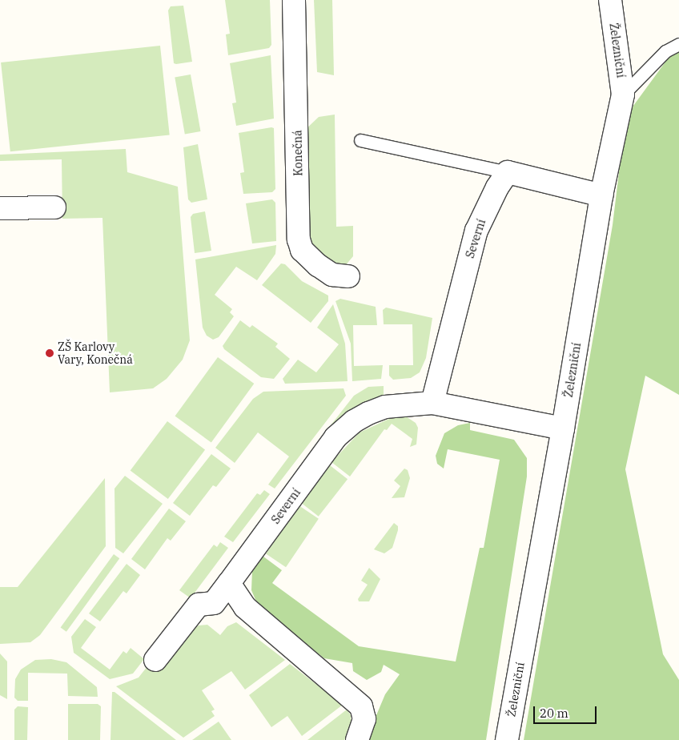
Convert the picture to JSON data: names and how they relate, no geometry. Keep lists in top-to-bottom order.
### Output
{
  "streets": {
    "street": ["Železniční", "Konečná", "Severní"]
  },
  "crossings": [
    ["Železniční", "Severní"]
  ],
  "places": ["ZŠ Karlovy Vary, Konečná"],
  "scale_bar": "20 m"
}
